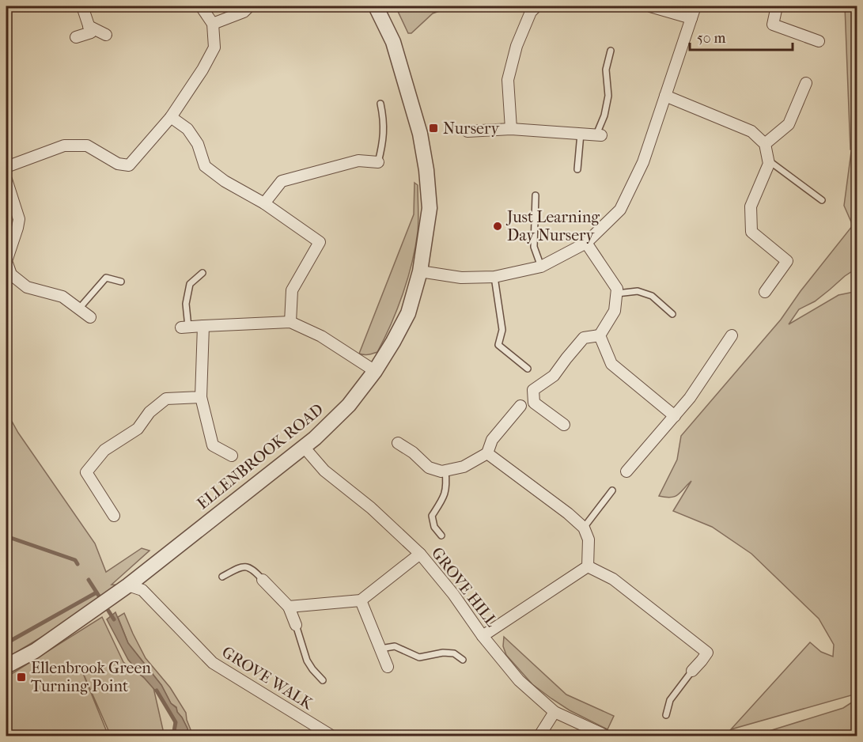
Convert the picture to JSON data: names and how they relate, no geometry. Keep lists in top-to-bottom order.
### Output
{
  "streets": {
    "street": ["ELLENBROOK ROAD", "GROVE HILL", "GROVE WALK"]
  },
  "crossings": [
    ["ELLENBROOK ROAD", "GROVE HILL"],
    ["ELLENBROOK ROAD", "GROVE WALK"]
  ],
  "places": {
    "transit": ["Nursery", "Ellenbrook Green Turning Point"],
    "other": ["Just Learning Day Nursery"]
  },
  "scale_bar": "50 m"
}
